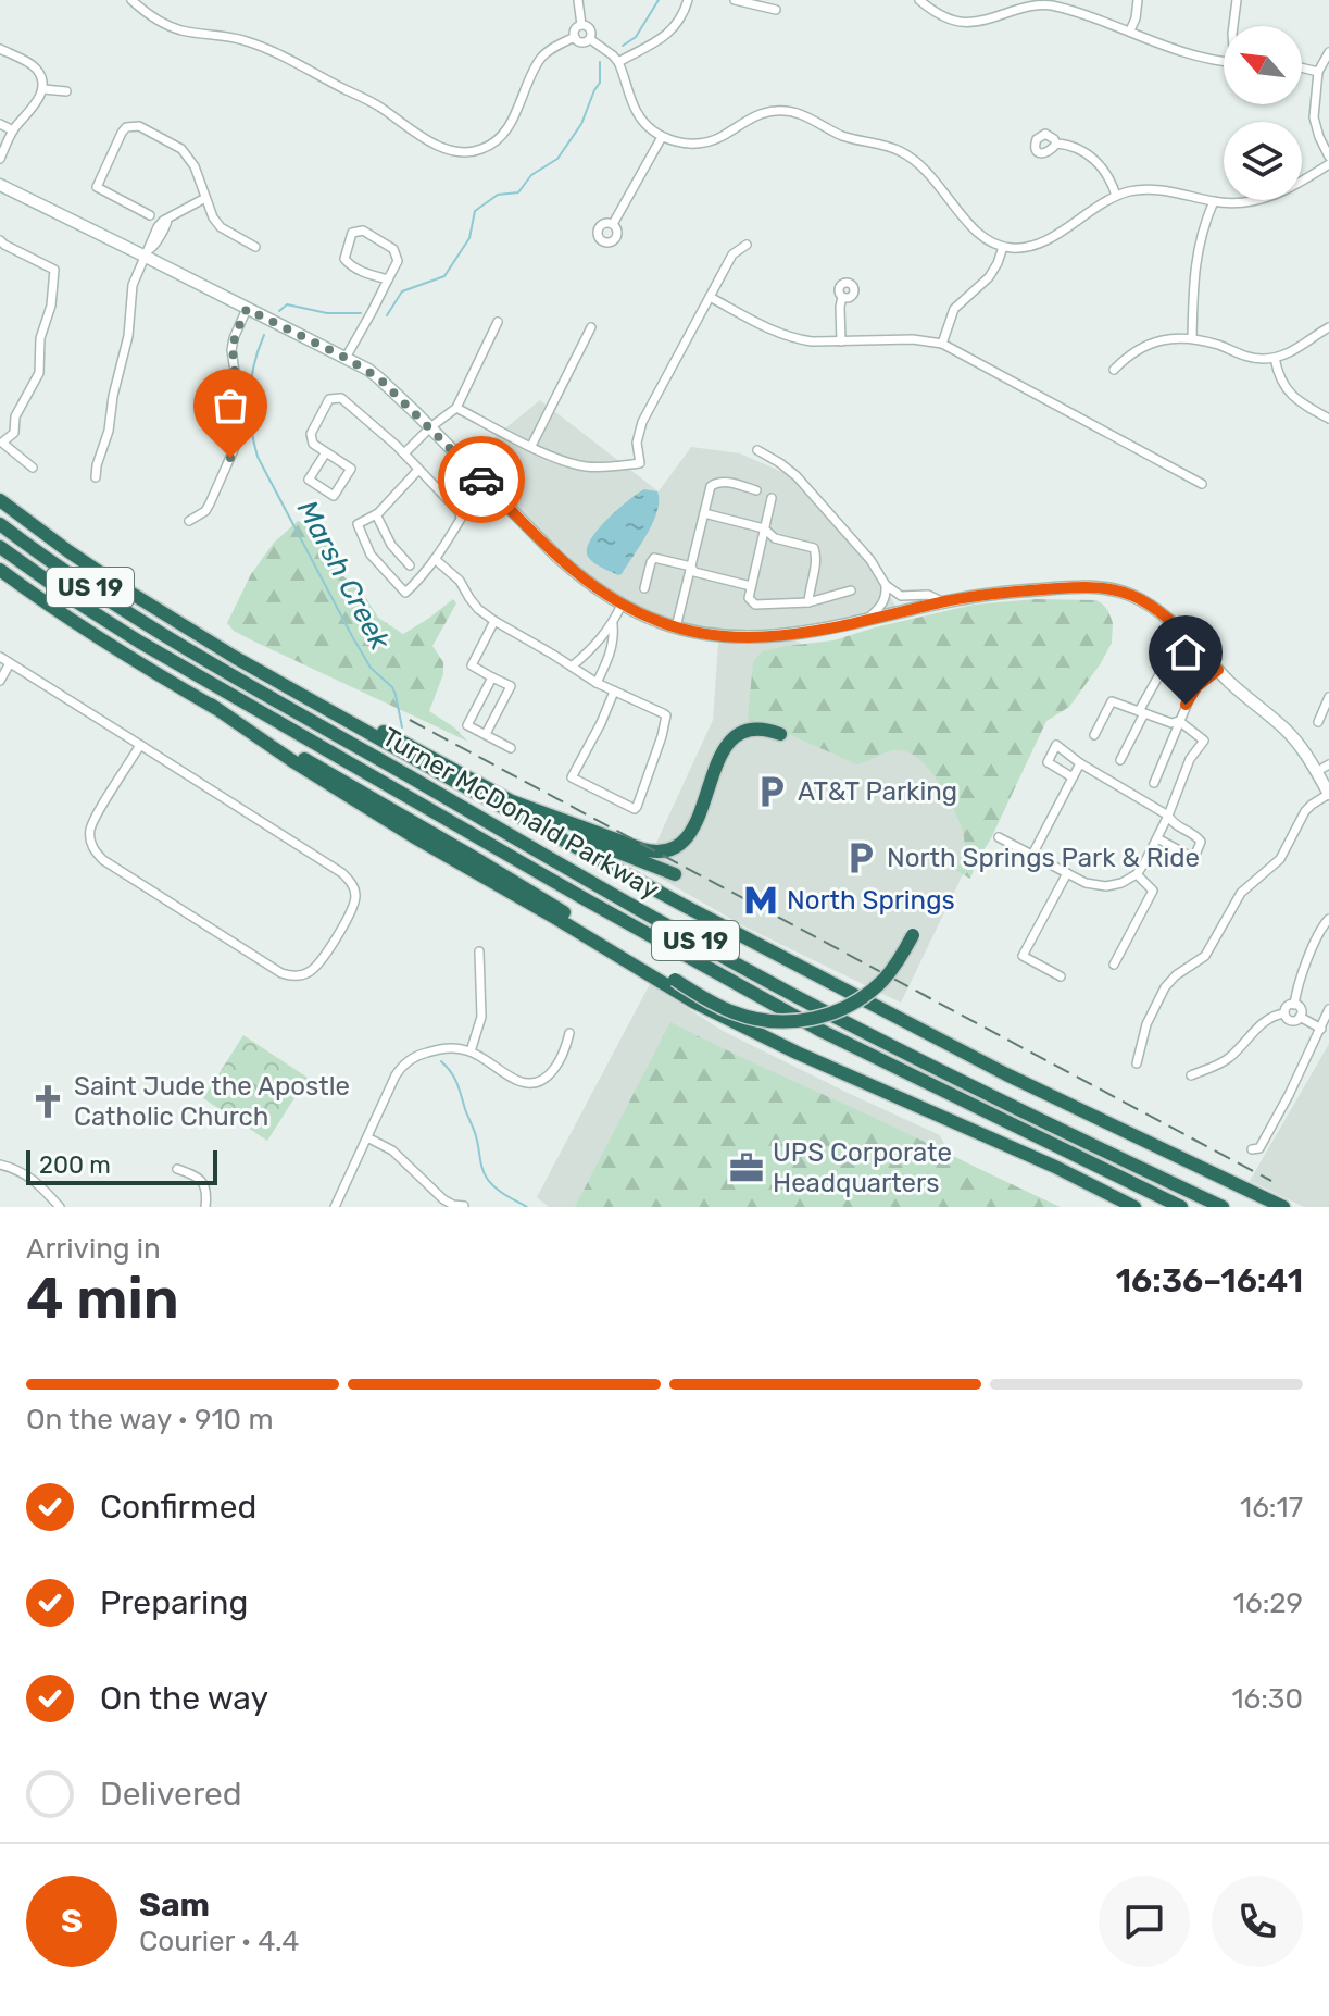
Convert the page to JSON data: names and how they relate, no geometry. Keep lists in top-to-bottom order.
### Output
{
  "streets": {
    "highway": ["US 19", "Turner McDonald Parkway"]
  },
  "water": ["Marsh Creek"],
  "places": {
    "parking": ["AT&T Parking", "North Springs Park & Ride"],
    "metro station": ["North Springs"],
    "church": ["Saint Jude the Apostle Catholic Church"],
    "office": ["UPS Corporate Headquarters"]
  },
  "scale_bar": "200 m",
  "north": "top left",
  "page": {
    "scale": "200 m",
    "heading": ["4 min", "Arriving in", "16:36–16:41"],
    "panel": ["Sam", "Courier · 4.4"],
    "bar": "On the way · 910 m",
    "list": [
      ["Confirmed", "16:17"],
      ["Preparing", "16:29"],
      ["On the way", "16:30"],
      "Delivered"
    ],
    "round": "S"
  }
}
